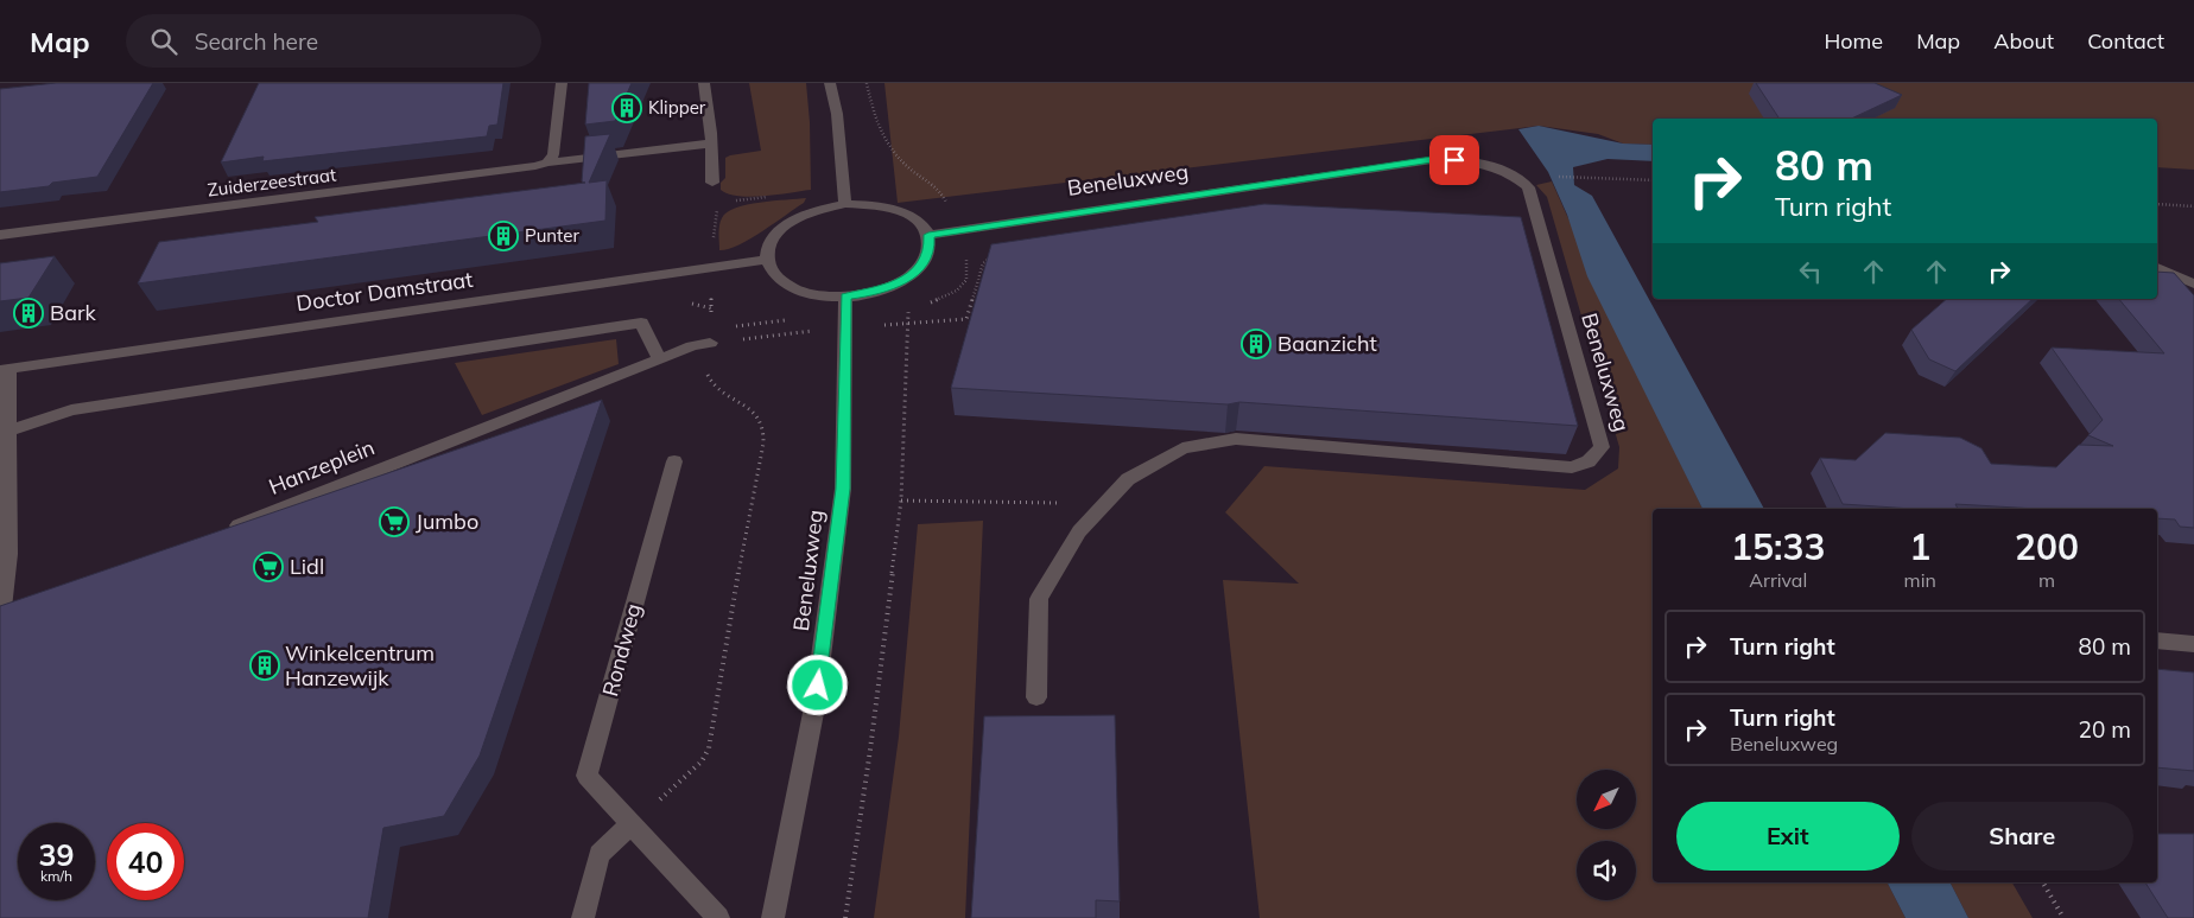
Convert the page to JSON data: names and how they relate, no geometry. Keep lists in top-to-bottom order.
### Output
{
  "streets": {
    "street": [
      "Beneluxweg",
      "Zuiderzeestraat",
      "Doctor Damstraat",
      "Hanzeplein",
      "Rondweg"
    ]
  },
  "crossings": [
    ["Beneluxweg", "Doctor Damstraat"]
  ],
  "places": {
    "building": [
      "Klipper",
      "Punter",
      "Bark",
      "Baanzicht",
      "Winkelcentrum Hanzewijk"
    ],
    "supermarket": ["Jumbo", "Lidl"]
  },
  "north": "bottom left",
  "page": {
    "header": "Map",
    "search": "Search here",
    "nav": [
      "Home",
      "Map",
      "About",
      "Contact"
    ],
    "turn": ["80 m", "Turn right"],
    "eta": [
      "15:33",
      "Arrival",
      "1",
      "min",
      "200",
      "m"
    ],
    "list": [
      {
        "name": "Turn right",
        "value": "80 m"
      },
      {
        "name": "Turn right",
        "note": "Beneluxweg",
        "value": "20 m"
      }
    ],
    "buttons": ["Exit", "Share"],
    "speed": "39 km/h",
    "limit": "40"
  }
}
